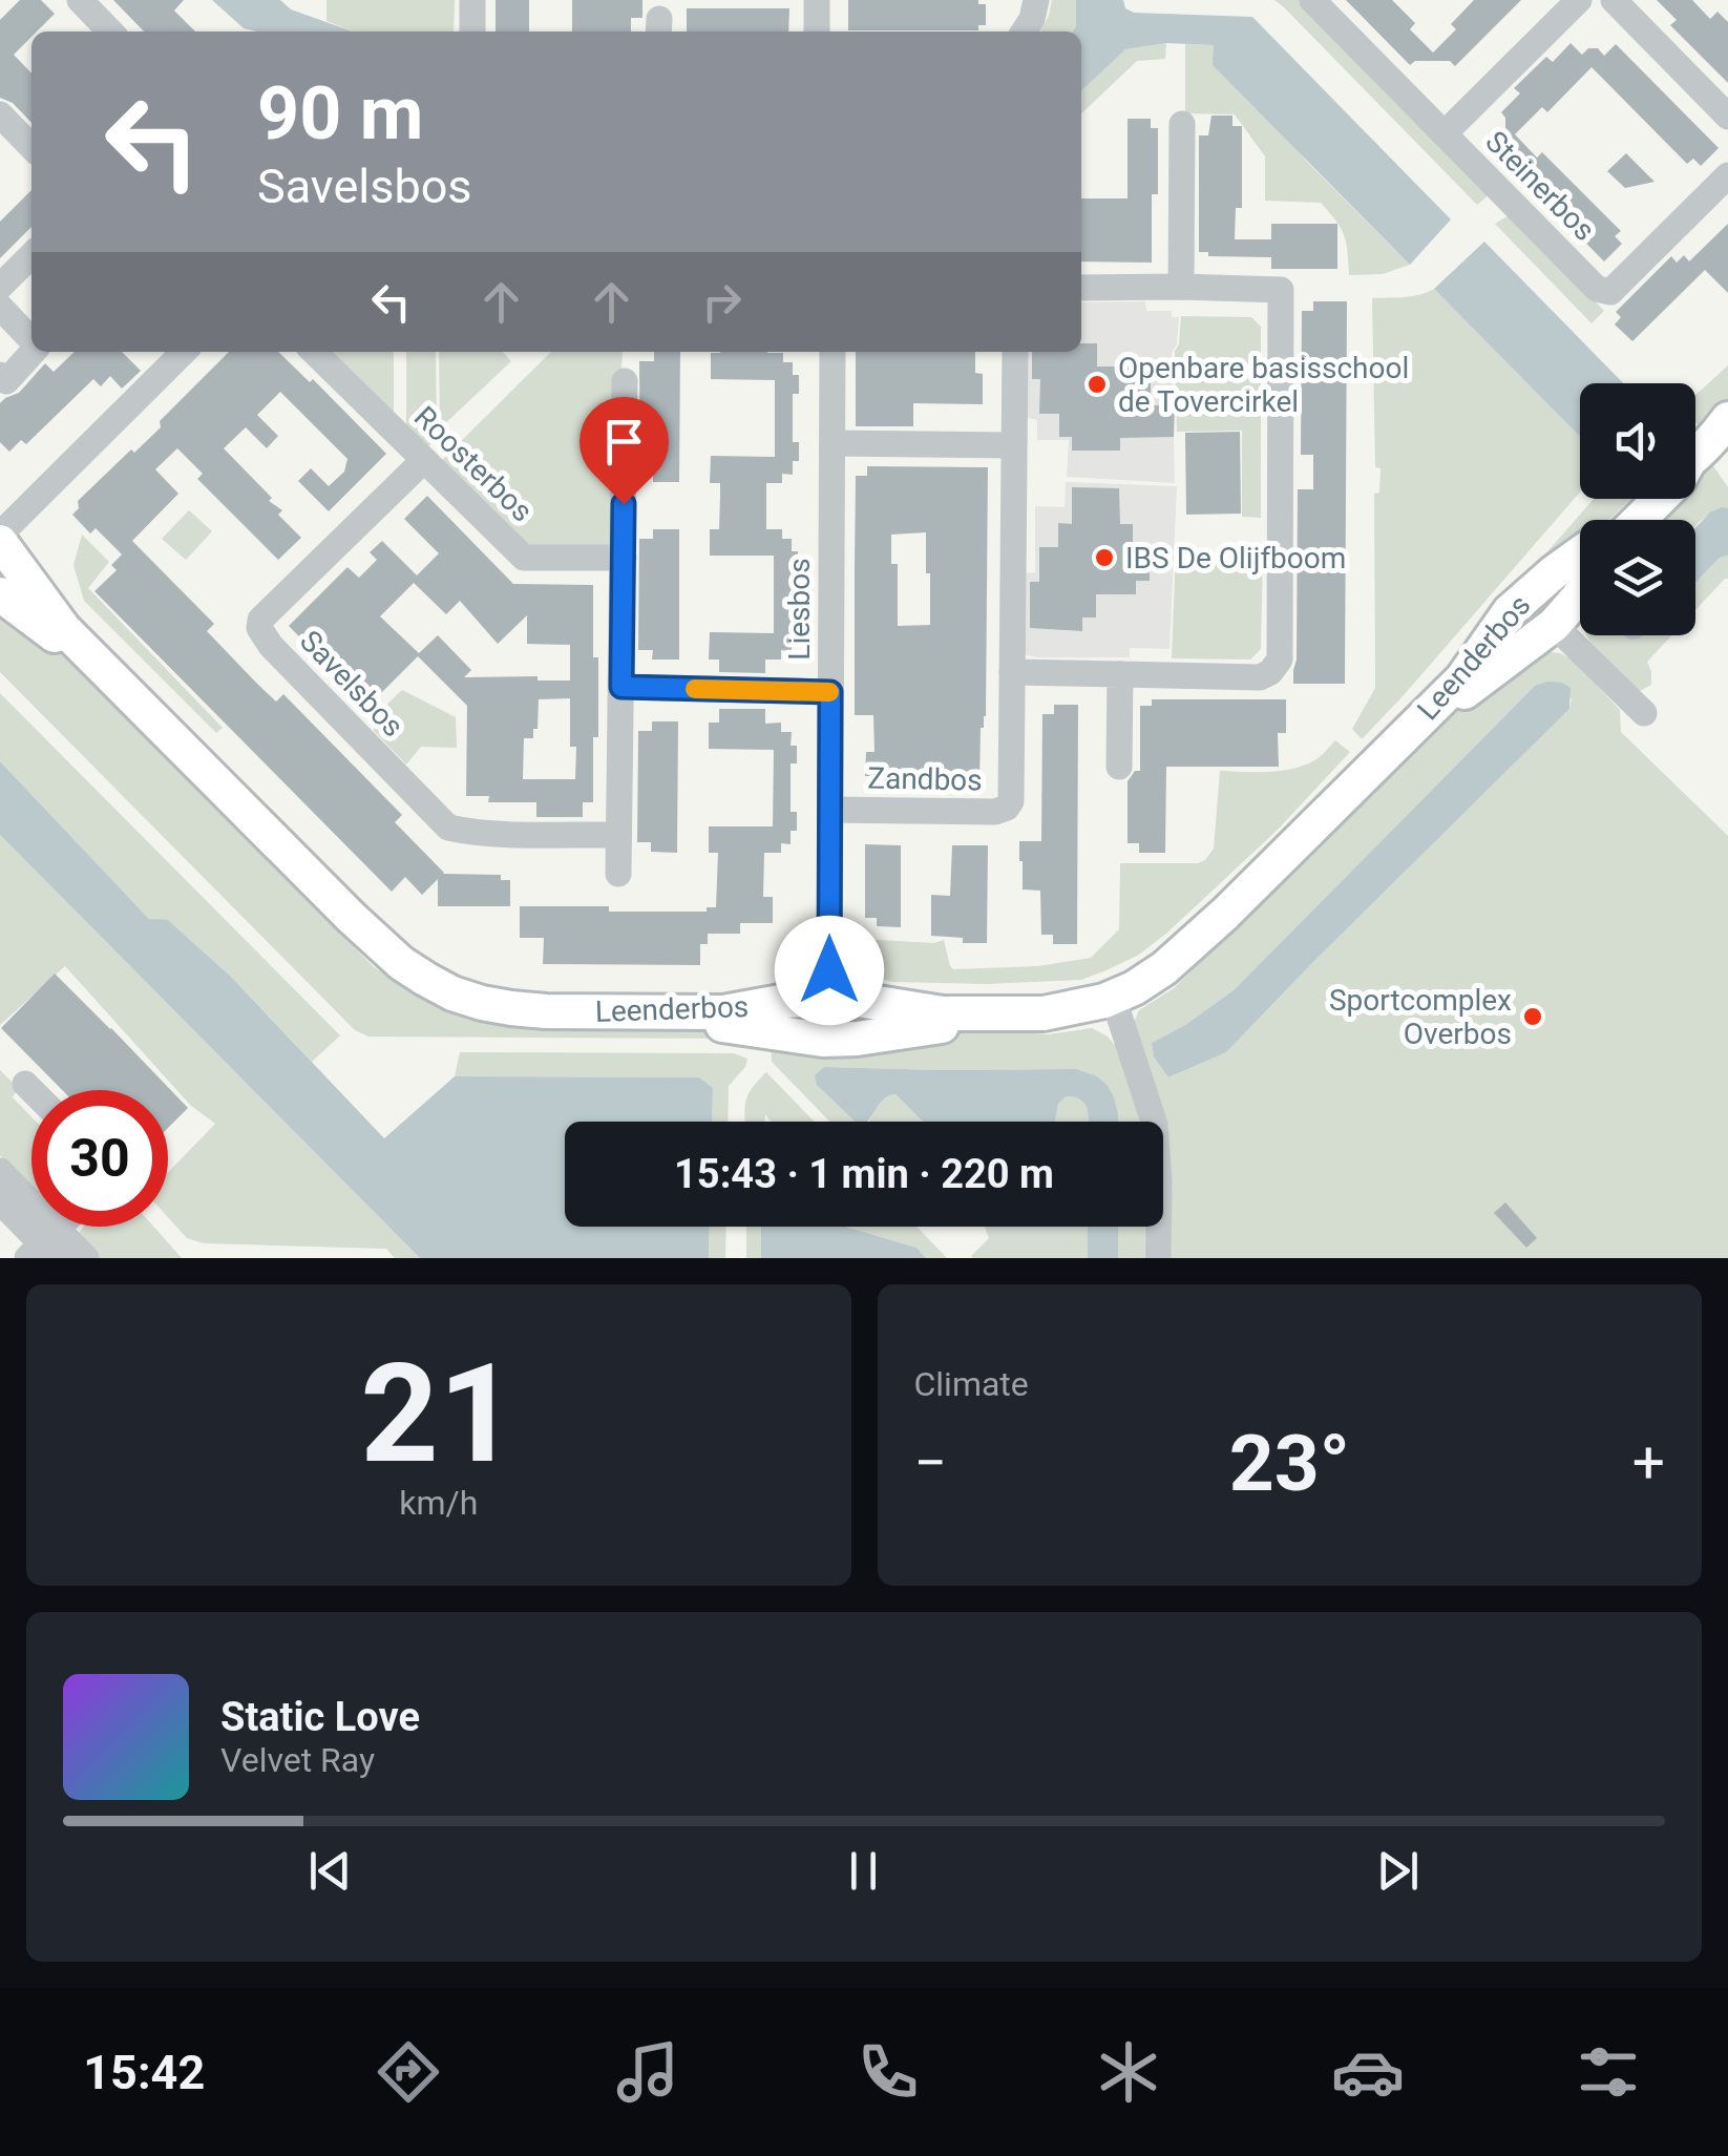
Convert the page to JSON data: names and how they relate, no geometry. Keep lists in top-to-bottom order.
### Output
{
  "streets": {
    "main road": ["Leenderbos"],
    "street": [
      "Steinerbos",
      "Roosterbos",
      "Liesbos",
      "Savelsbos",
      "Zandbos"
    ]
  },
  "crossings": [
    ["Roosterbos", "Savelsbos"],
    ["Liesbos", "Leenderbos"],
    ["Liesbos", "Zandbos"]
  ],
  "places": ["Openbare basisschool de Tovercirkel", "IBS De Olijfboom", "Sportcomplex Overbos"],
  "page": {
    "turn": ["90 m", "Savelsbos"],
    "limit": "30",
    "trip": "15:43 · 1 min · 220 m",
    "tile": [
      ["21", "km/h"],
      "Climate"
    ],
    "heat": ["−", "23°", "+"],
    "song": ["Static Love", "Velvet Ray"],
    "tabs": "15:42"
  }
}
